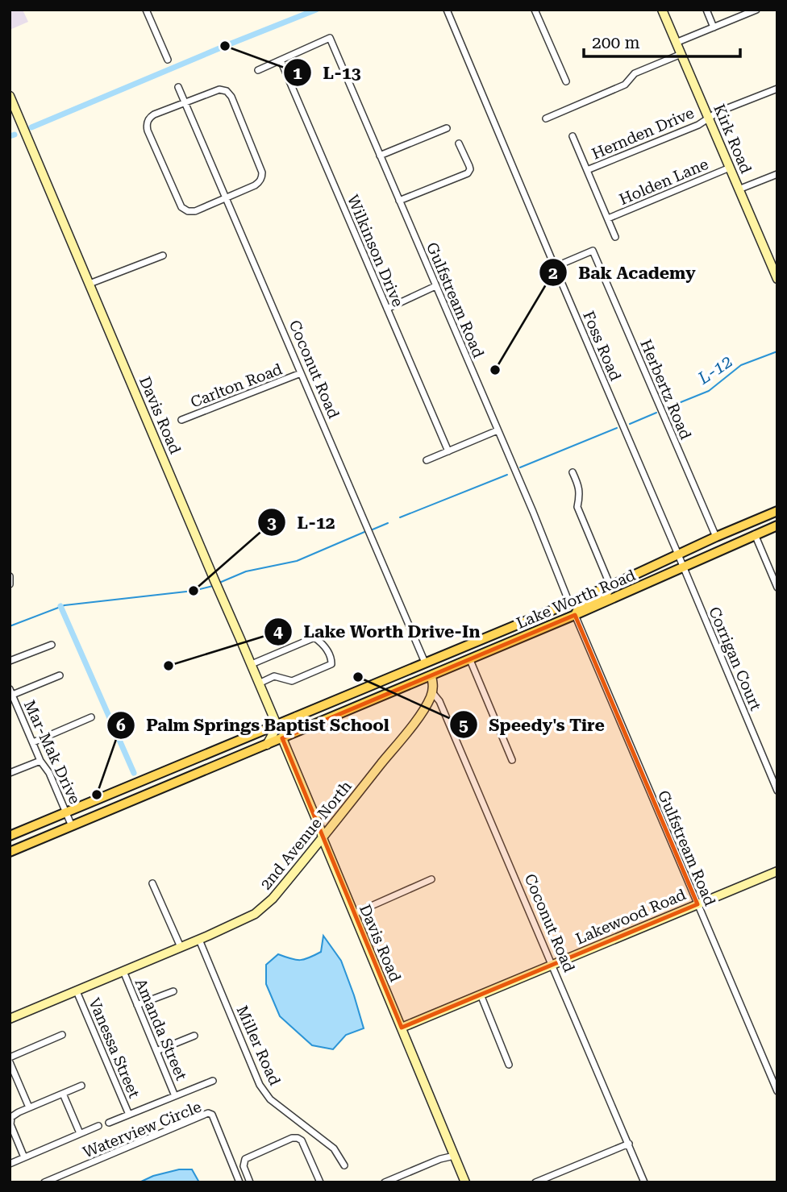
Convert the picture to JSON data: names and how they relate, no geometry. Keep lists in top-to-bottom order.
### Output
{
  "streets": {
    "main road": ["Lake Worth Road"],
    "street": [
      "Hernden Drive",
      "Kirk Road",
      "Holden Lane",
      "Wilkinson Drive",
      "Gulfstream Road",
      "Foss Road",
      "Coconut Road",
      "Carlton Road",
      "Herbertz Road",
      "Davis Road",
      "Corrigan Court",
      "Mar-Mak Drive",
      "2nd Avenue North",
      "Lakewood Road",
      "Amanda Street",
      "Miller Road",
      "Vanessa Street",
      "Waterview Circle"
    ]
  },
  "crossings": [
    ["Hernden Drive", "Kirk Road"],
    ["Kirk Road", "Holden Lane"],
    ["Wilkinson Drive", "Gulfstream Road"],
    ["Gulfstream Road", "Lake Worth Road"],
    ["Gulfstream Road", "Lakewood Road"],
    ["Foss Road", "Herbertz Road"],
    ["Foss Road", "Lake Worth Road"],
    ["Foss Road", "Corrigan Court"],
    ["Coconut Road", "Carlton Road"],
    ["Coconut Road", "Lake Worth Road"],
    ["Coconut Road", "2nd Avenue North"],
    ["Coconut Road", "Lakewood Road"],
    ["Herbertz Road", "Lake Worth Road"],
    ["Davis Road", "Lake Worth Road"],
    ["Davis Road", "2nd Avenue North"],
    ["Davis Road", "Lakewood Road"],
    ["Lake Worth Road", "Corrigan Court"],
    ["Lake Worth Road", "Mar-Mak Drive"],
    ["2nd Avenue North", "Amanda Street"],
    ["2nd Avenue North", "Miller Road"],
    ["2nd Avenue North", "Vanessa Street"]
  ],
  "water": ["L-12"],
  "places": [
    "L-13",
    "Bak Academy",
    "L-12",
    "Lake Worth Drive-In",
    "Speedy's Tire",
    "Palm Springs Baptist School"
  ],
  "scale_bar": "200 m"
}
